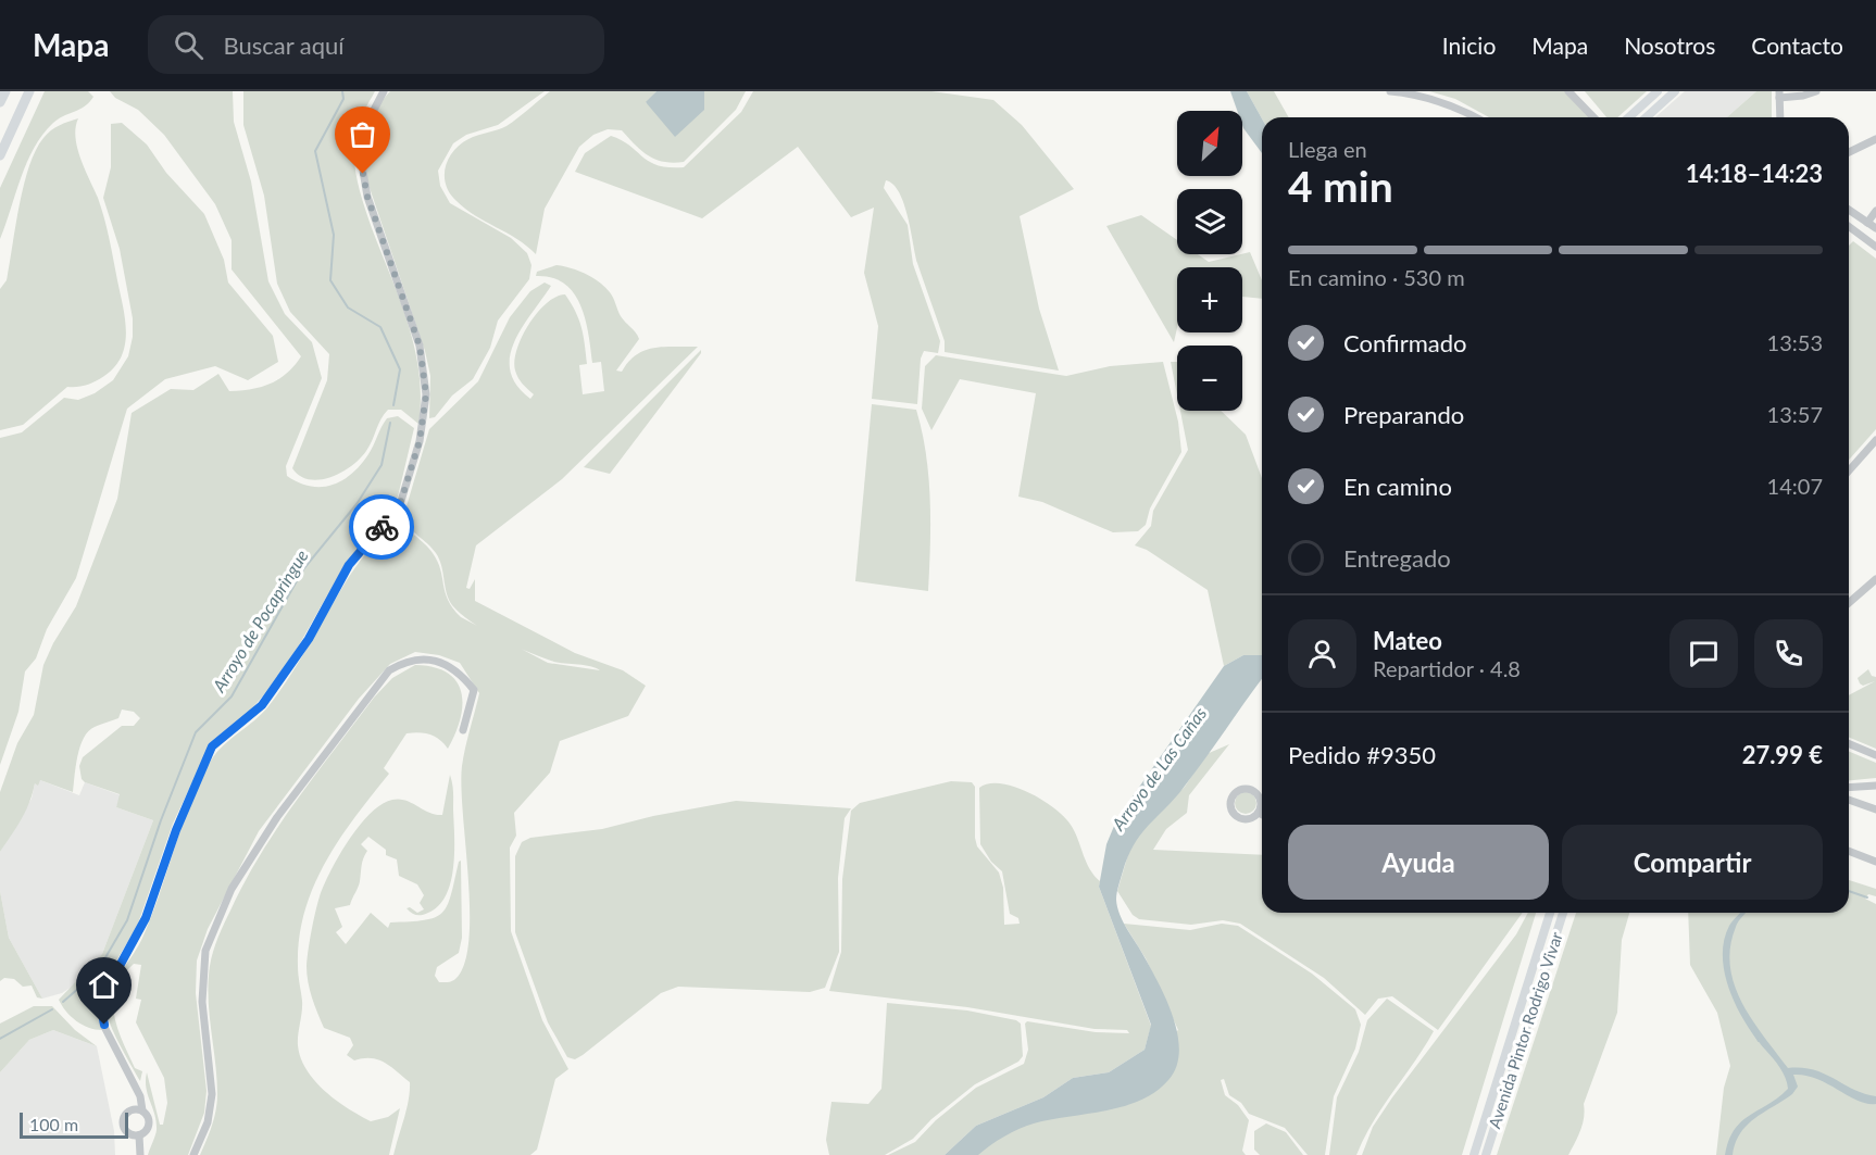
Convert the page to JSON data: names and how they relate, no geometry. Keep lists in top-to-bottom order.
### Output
{
  "streets": {
    "main road": ["Avenida Pintor Rodrigo Vivar"]
  },
  "water": ["Arroyo de Pocapringue", "Arroyo de Las Cañas"],
  "scale_bar": "100 m",
  "north": "top right",
  "page": {
    "header": "Mapa",
    "search": "Buscar aquí",
    "nav": [
      "Inicio",
      "Mapa",
      "Nosotros",
      "Contacto"
    ],
    "map_buttons": ["+", "−"],
    "heading": ["4 min", "Llega en", "14:18–14:23"],
    "panel": [
      "Mateo",
      "Repartidor · 4.8",
      "Pedido #9350",
      "27.99 €"
    ],
    "bar": "En camino · 530 m",
    "list": [
      ["Confirmado", "13:53"],
      ["Preparando", "13:57"],
      ["En camino", "14:07"],
      "Entregado"
    ],
    "buttons": ["Ayuda", "Compartir"],
    "scale": "100 m"
  }
}
